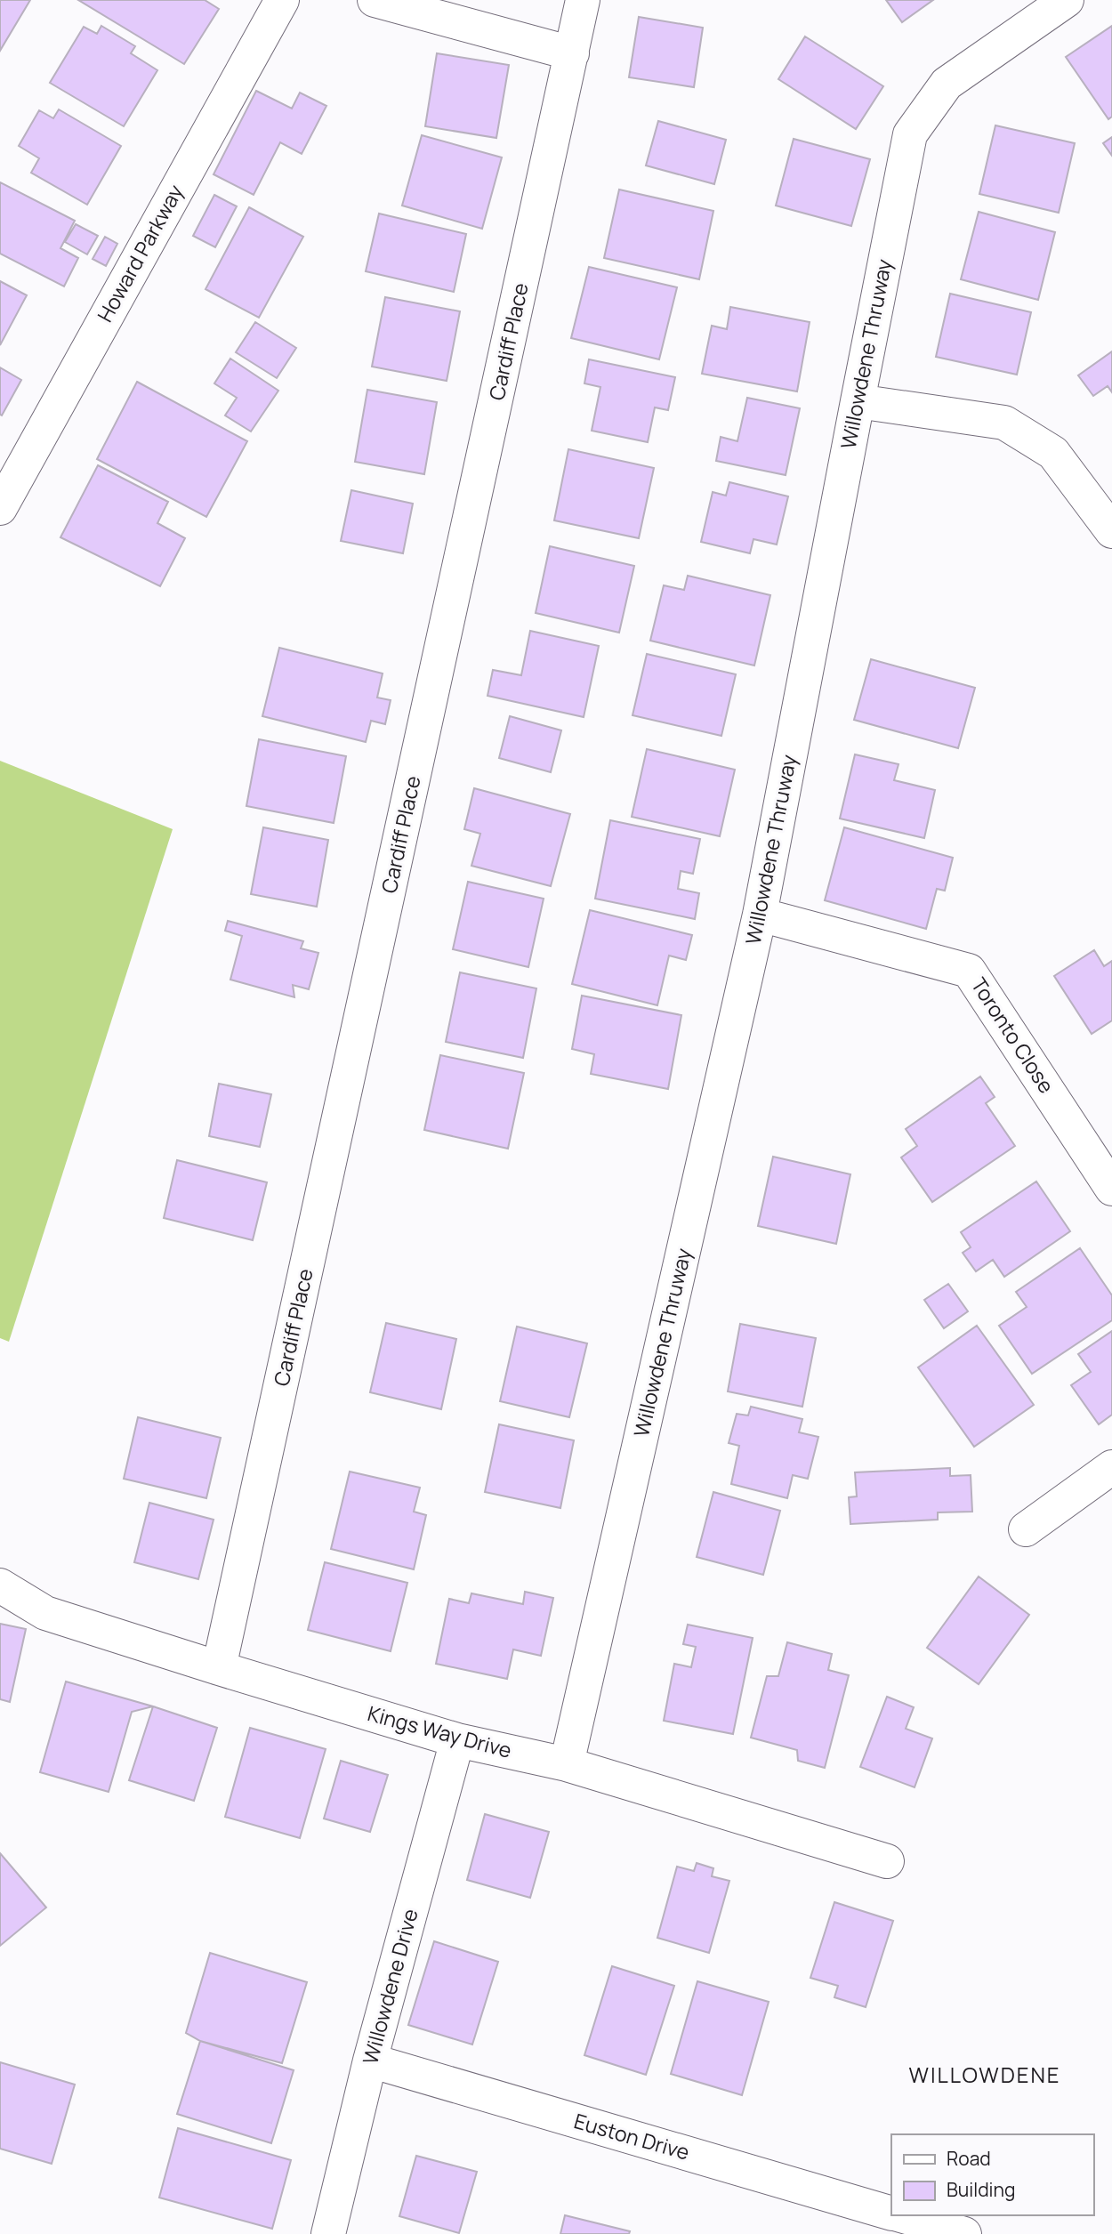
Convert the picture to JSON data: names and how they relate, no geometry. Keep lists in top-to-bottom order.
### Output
{
  "streets": {
    "street": [
      "Howard Parkway",
      "Cardiff Place",
      "Willowdene Thruway",
      "Toronto Close",
      "Kings Way Drive",
      "Willowdene Drive",
      "Euston Drive"
    ]
  },
  "crossings": [
    ["Cardiff Place", "Kings Way Drive"],
    ["Willowdene Thruway", "Toronto Close"],
    ["Willowdene Thruway", "Kings Way Drive"],
    ["Kings Way Drive", "Willowdene Drive"],
    ["Willowdene Drive", "Euston Drive"]
  ],
  "districts": ["WILLOWDENE"],
  "legend": ["Road", "Building"]
}
